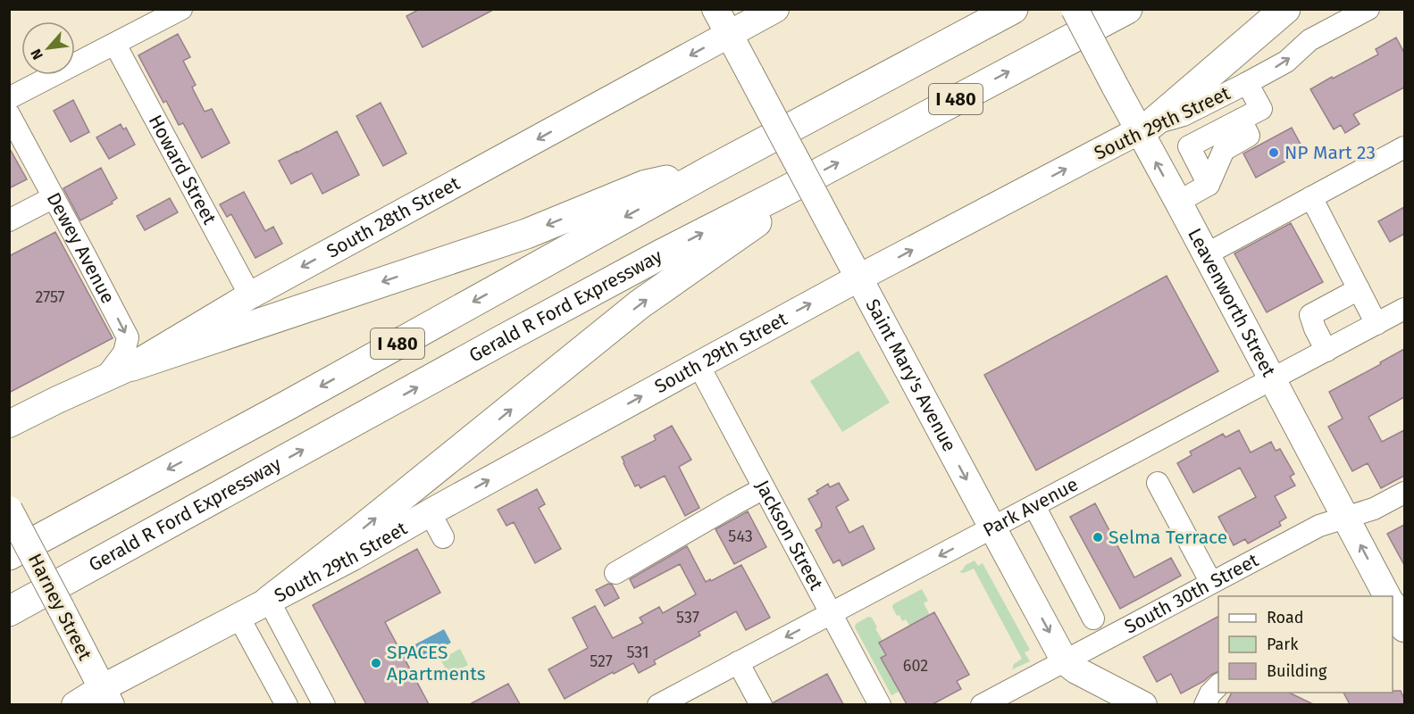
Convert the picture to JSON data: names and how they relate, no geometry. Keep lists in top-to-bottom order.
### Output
{
  "streets": {
    "highway": ["I 480", "Gerald R Ford Expressway"],
    "main road": [
      "South 29th Street",
      "South 28th Street",
      "Leavenworth Street",
      "Saint Mary's Avenue",
      "Harney Street"
    ],
    "street": [
      "Howard Street",
      "Dewey Avenue",
      "Park Avenue",
      "Jackson Street",
      "South 30th Street"
    ]
  },
  "crossings": [
    ["South 29th Street", "Leavenworth Street"],
    ["South 29th Street", "Saint Mary's Avenue"],
    ["South 29th Street", "Jackson Street"],
    ["South 29th Street", "Harney Street"],
    ["Howard Street", "South 28th Street"],
    ["South 28th Street", "Dewey Avenue"],
    ["South 28th Street", "Saint Mary's Avenue"],
    ["Leavenworth Street", "Park Avenue"],
    ["Leavenworth Street", "South 30th Street"],
    ["Saint Mary's Avenue", "Park Avenue"],
    ["Saint Mary's Avenue", "South 30th Street"],
    ["Park Avenue", "Jackson Street"]
  ],
  "one_way": ["South 28th Street", "Dewey Avenue", "Saint Mary's Avenue"],
  "places": ["NP Mart 23", "Selma Terrace", "SPACES Apartments"],
  "house_numbers": [
    "2757",
    "543",
    "537",
    "531",
    "527",
    "602"
  ],
  "legend": ["Road", "Park", "Building"],
  "north": "bottom left"
}
